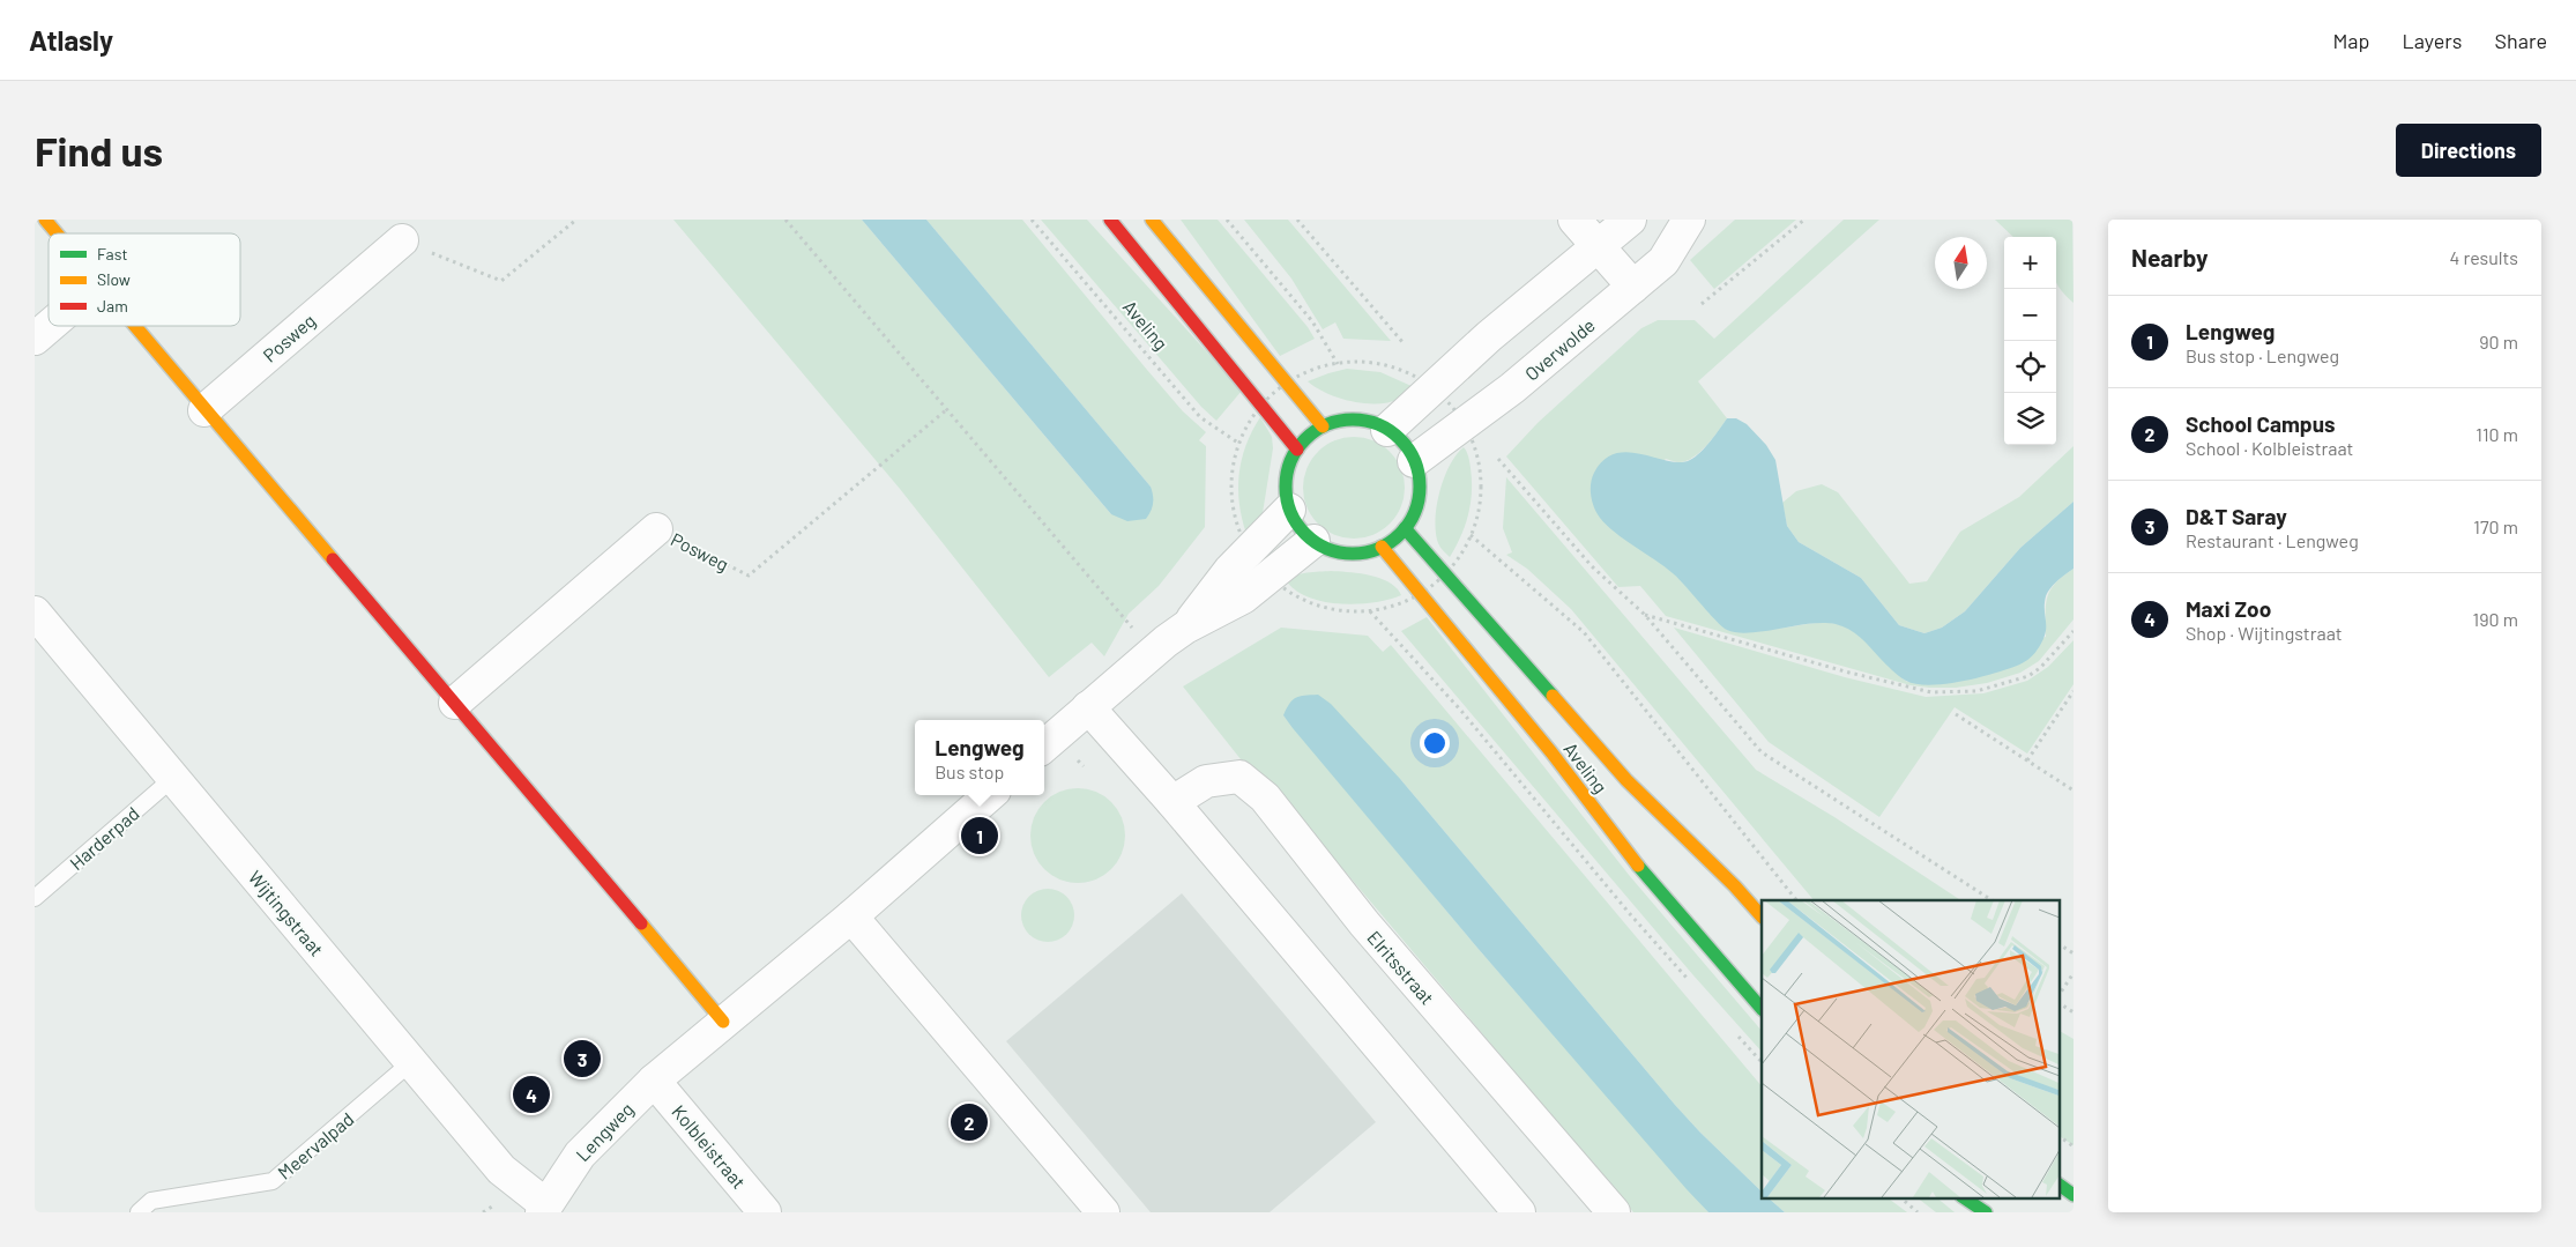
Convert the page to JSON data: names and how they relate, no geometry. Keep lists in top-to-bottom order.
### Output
{
  "streets": {
    "main road": ["Aveling"],
    "street": [
      "Posweg",
      "Overwolde",
      "Wijtingstraat",
      "Elritsstraat",
      "Lengweg",
      "Kolbleistraat"
    ],
    "lane": ["Harderpad", "Meervalpad"]
  },
  "crossings": [
    ["Aveling", "Overwolde"],
    ["Harderpad", "Wijtingstraat"],
    ["Wijtingstraat", "Lengweg"],
    ["Wijtingstraat", "Meervalpad"],
    ["Lengweg", "Kolbleistraat"]
  ],
  "legend": ["Fast", "Slow", "Jam"],
  "north": "top",
  "page": {
    "header": "Atlasly",
    "nav": ["Map", "Layers", "Share"],
    "buttons": "Directions",
    "title": "Find us",
    "heading": ["Nearby", "4 results"],
    "map_buttons": ["+", "−"],
    "list": [
      {
        "mark": "1",
        "name": "Lengweg",
        "note": "Bus stop · Lengweg",
        "value": "90 m"
      },
      {
        "mark": "2",
        "name": "School Campus",
        "note": "School · Kolbleistraat",
        "value": "110 m"
      },
      {
        "mark": "3",
        "name": "D&T Saray",
        "note": "Restaurant · Lengweg",
        "value": "170 m"
      },
      {
        "mark": "4",
        "name": "Maxi Zoo",
        "note": "Shop · Wijtingstraat",
        "value": "190 m"
      }
    ],
    "popup": ["Lengweg", "Bus stop"],
    "pins": [
      "1",
      "3",
      "4",
      "2"
    ]
  }
}
